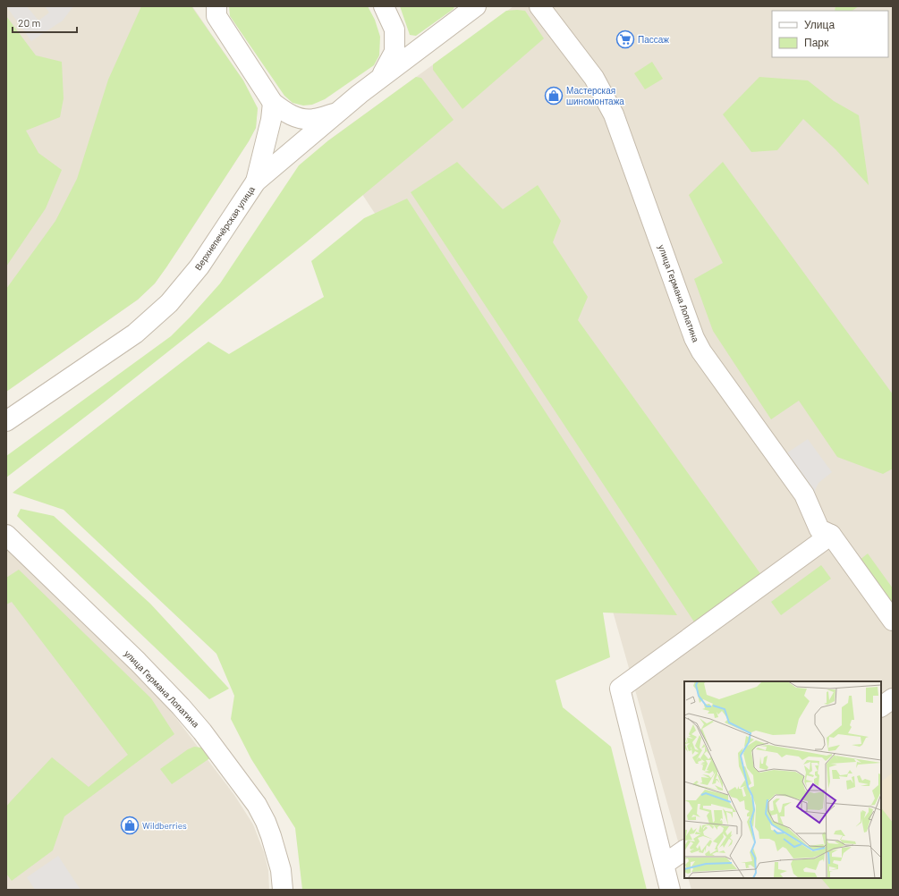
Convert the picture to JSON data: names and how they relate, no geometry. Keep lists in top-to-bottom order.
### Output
{
  "streets": {
    "street": ["Верхнепечёрская улица", "улица Германа Лопатина"]
  },
  "places": {
    "supermarket": ["Пассаж"],
    "shop": ["Мастерская шиномонтажа", "Wildberries"]
  },
  "legend": ["Улица", "Парк"],
  "scale_bar": "20 m"
}
